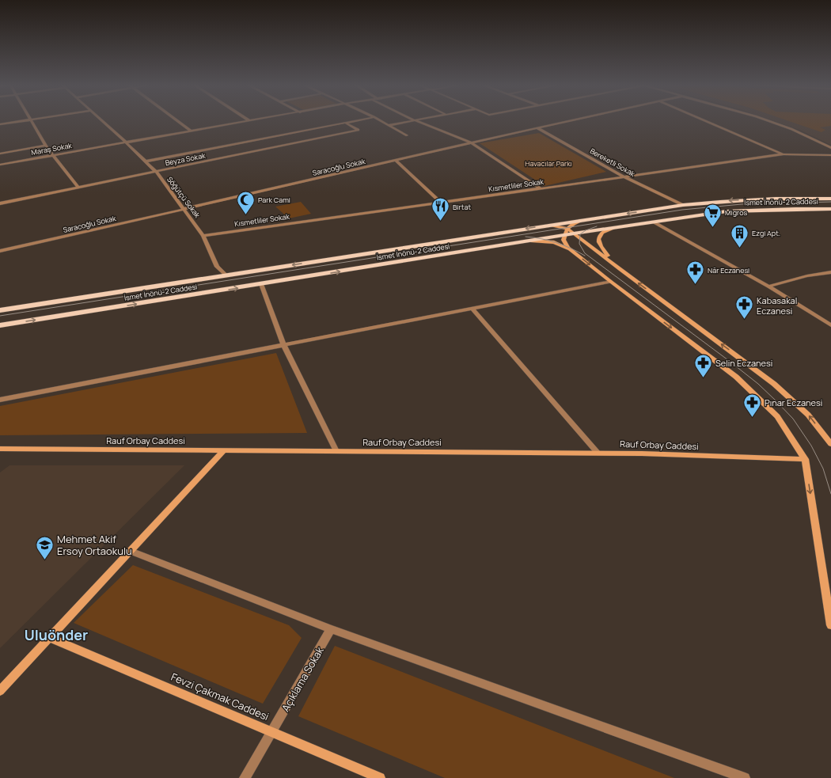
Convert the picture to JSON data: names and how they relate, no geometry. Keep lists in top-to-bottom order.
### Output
{
  "streets": {
    "main road": ["İsmet İnönü-2 Caddesi"],
    "street": [
      "Maraş Sokak",
      "Beyza Sokak",
      "Bereketli Sokak",
      "Saracoğlu Sokak",
      "Kısmetliler Sokak",
      "Söğütçü Sokak",
      "Rauf Orbay Caddesi",
      "Açıklama Sokak",
      "Fevzi Çakmak Caddesi"
    ]
  },
  "crossings": [
    ["Maraş Sokak", "Söğütçü Sokak"],
    ["Beyza Sokak", "Söğütçü Sokak"],
    ["Bereketli Sokak", "Saracoğlu Sokak"],
    ["Bereketli Sokak", "Kısmetliler Sokak"],
    ["Bereketli Sokak", "İsmet İnönü-2 Caddesi"],
    ["Saracoğlu Sokak", "Söğütçü Sokak"],
    ["Kısmetliler Sokak", "Söğütçü Sokak"],
    ["Söğütçü Sokak", "İsmet İnönü-2 Caddesi"],
    ["Açıklama Sokak", "Fevzi Çakmak Caddesi"]
  ],
  "districts": ["Uluönder"],
  "parks": ["Havacılar Parkı"],
  "places": {
    "mosque": ["Park Cami"],
    "restaurant": ["Birtat"],
    "supermarket": ["Migros"],
    "building": ["Ezgi Apt."],
    "pharmacy": [
      "Nâr Eczanesi",
      "Kabasakal Eczanesi",
      "Selin Eczanesi",
      "Pınar Eczanesi"
    ],
    "school or university": ["Mehmet Akif Ersoy Ortaokulu"]
  }
}
